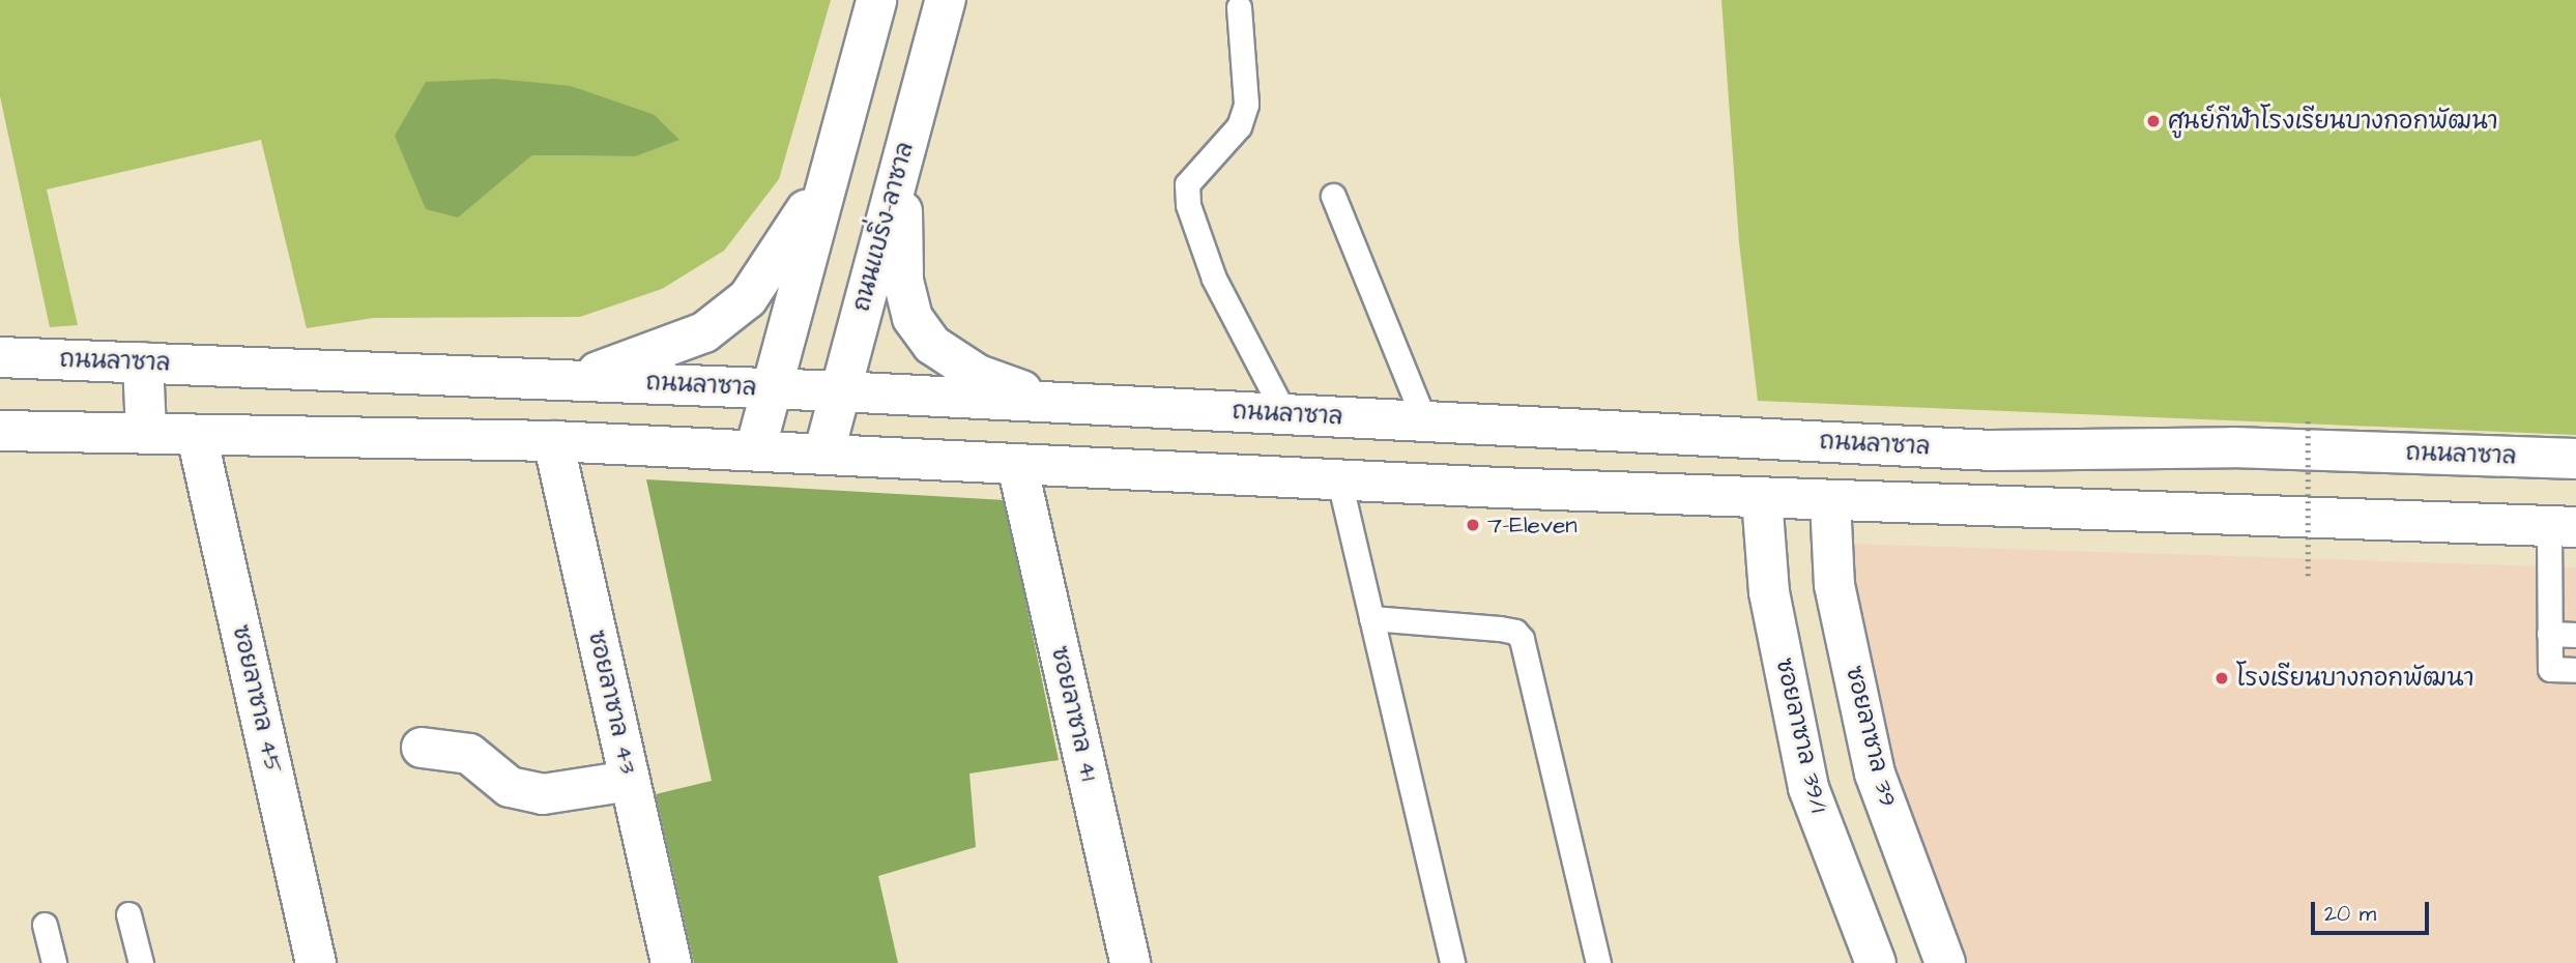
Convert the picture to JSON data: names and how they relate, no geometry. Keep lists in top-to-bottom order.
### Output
{
  "streets": {
    "street": [
      "ถนนแบริ่ง-ลาซาล",
      "ถนนลาซาล",
      "ซอยลาซาล 45",
      "ซอยลาซาล 43",
      "ซอยลาซาล 41",
      "ซอยลาซาล 39/1",
      "ซอยลาซาล 39"
    ]
  },
  "crossings": [
    ["ถนนแบริ่ง-ลาซาล", "ถนนลาซาล"]
  ],
  "places": ["ศูนย์กีฬาโรงเรียนบางกอกพัฒนา", "7-Eleven", "โรงเรียนบางกอกพัฒนา"],
  "scale_bar": "20 m"
}
